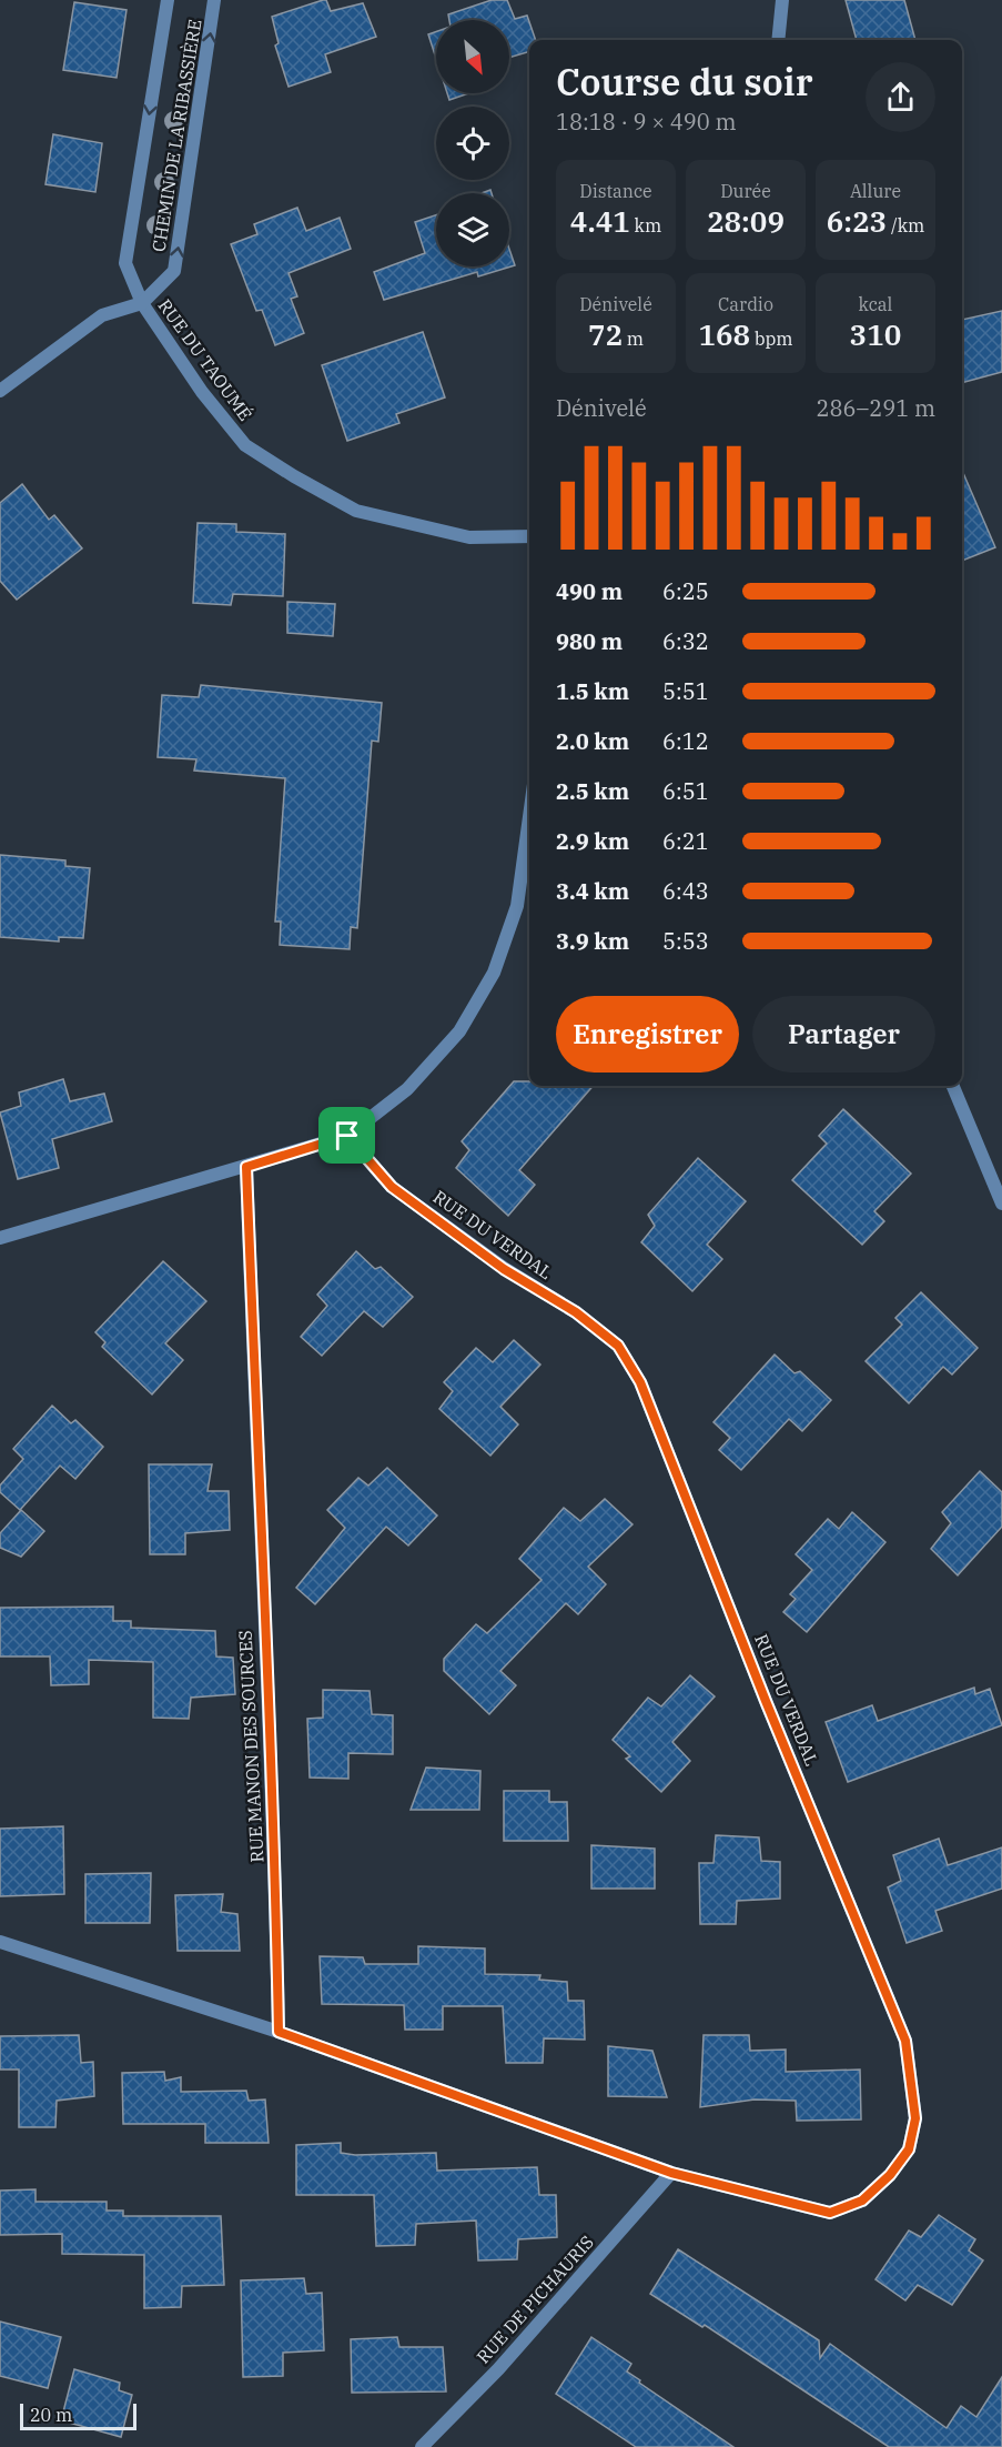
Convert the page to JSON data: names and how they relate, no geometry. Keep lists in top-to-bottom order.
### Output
{
  "streets": {
    "street": [
      "CHEMIN DE LA RIBASSIÈRE",
      "RUE DU TAOUMÉ",
      "RUE DU VERDAL",
      "RUE MANON DES SOURCES",
      "RUE DE PICHAURIS"
    ]
  },
  "crossings": [
    ["CHEMIN DE LA RIBASSIÈRE", "RUE DU TAOUMÉ"],
    ["RUE DU VERDAL", "RUE MANON DES SOURCES"],
    ["RUE DU VERDAL", "RUE DE PICHAURIS"]
  ],
  "scale_bar": "20 m",
  "north": "bottom right",
  "page": {
    "heading": ["Course du soir", "18:18 · 9 × 490 m"],
    "stats": [
      ["Distance", "4.41 km"],
      ["Durée", "28:09"],
      ["Allure", "6:23 /km"],
      ["Dénivelé", "72 m"],
      ["Cardio", "168 bpm"],
      ["kcal", "310"]
    ],
    "chart": ["Dénivelé", "286–291 m"],
    "list": [
      {
        "name": "490 m",
        "note": "6:25"
      },
      {
        "name": "980 m",
        "note": "6:32"
      },
      {
        "name": "1.5 km",
        "note": "5:51"
      },
      {
        "name": "2.0 km",
        "note": "6:12"
      },
      {
        "name": "2.5 km",
        "note": "6:51"
      },
      {
        "name": "2.9 km",
        "note": "6:21"
      },
      {
        "name": "3.4 km",
        "note": "6:43"
      },
      {
        "name": "3.9 km",
        "note": "5:53"
      }
    ],
    "buttons": ["Enregistrer", "Partager"],
    "scale": "20 m"
  }
}
